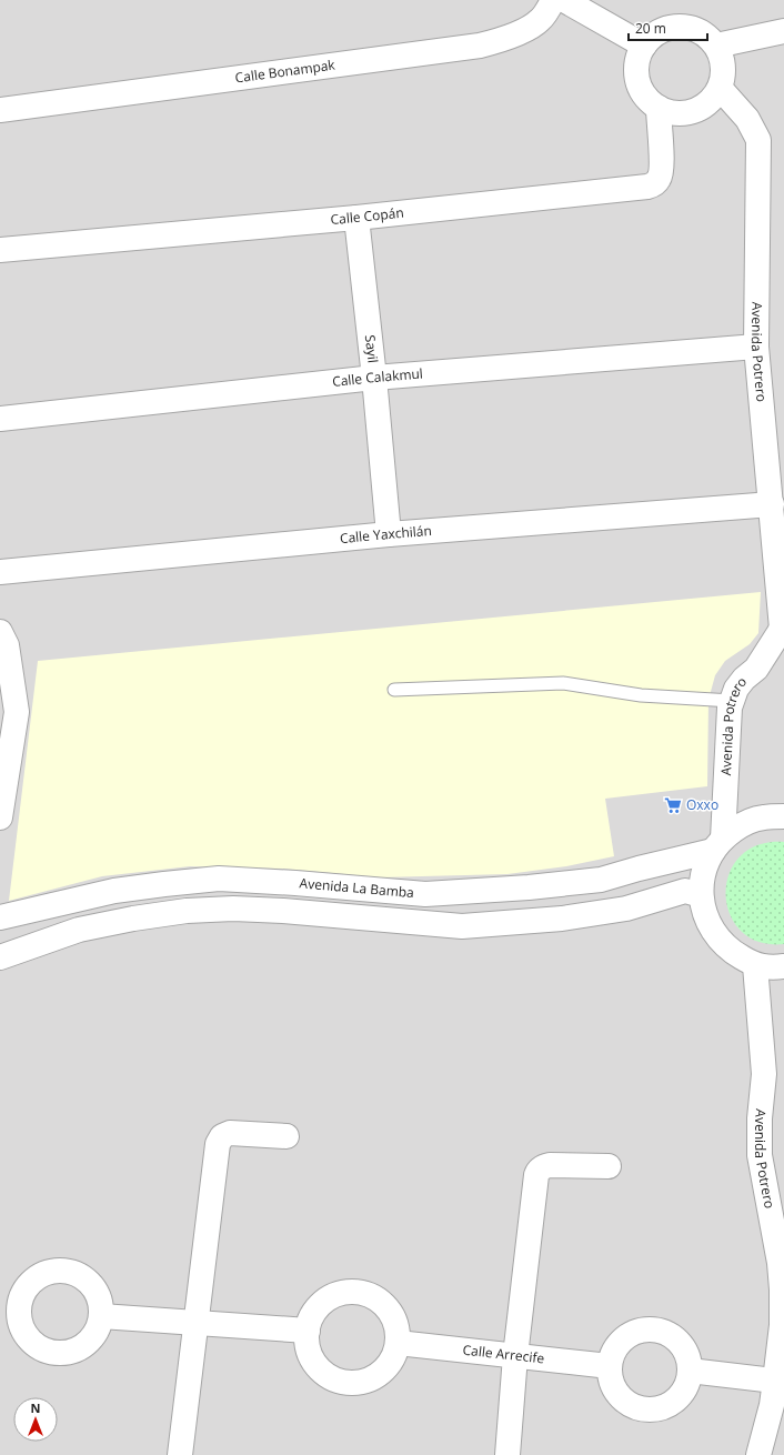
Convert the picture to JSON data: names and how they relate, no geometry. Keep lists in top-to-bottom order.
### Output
{
  "streets": {
    "street": [
      "Calle Bonampak",
      "Calle Copán",
      "Sayil",
      "Avenida Potrero",
      "Calle Calakmul",
      "Calle Yaxchilán",
      "Avenida La Bamba",
      "Calle Arrecife"
    ]
  },
  "crossings": [
    ["Calle Copán", "Sayil"],
    ["Calle Copán", "Avenida Potrero"],
    ["Sayil", "Calle Calakmul"],
    ["Sayil", "Calle Yaxchilán"],
    ["Avenida Potrero", "Calle Calakmul"],
    ["Avenida Potrero", "Calle Yaxchilán"],
    ["Avenida Potrero", "Avenida La Bamba"]
  ],
  "places": {
    "supermarket": ["Oxxo"]
  },
  "scale_bar": "20 m",
  "north": "top"
}
